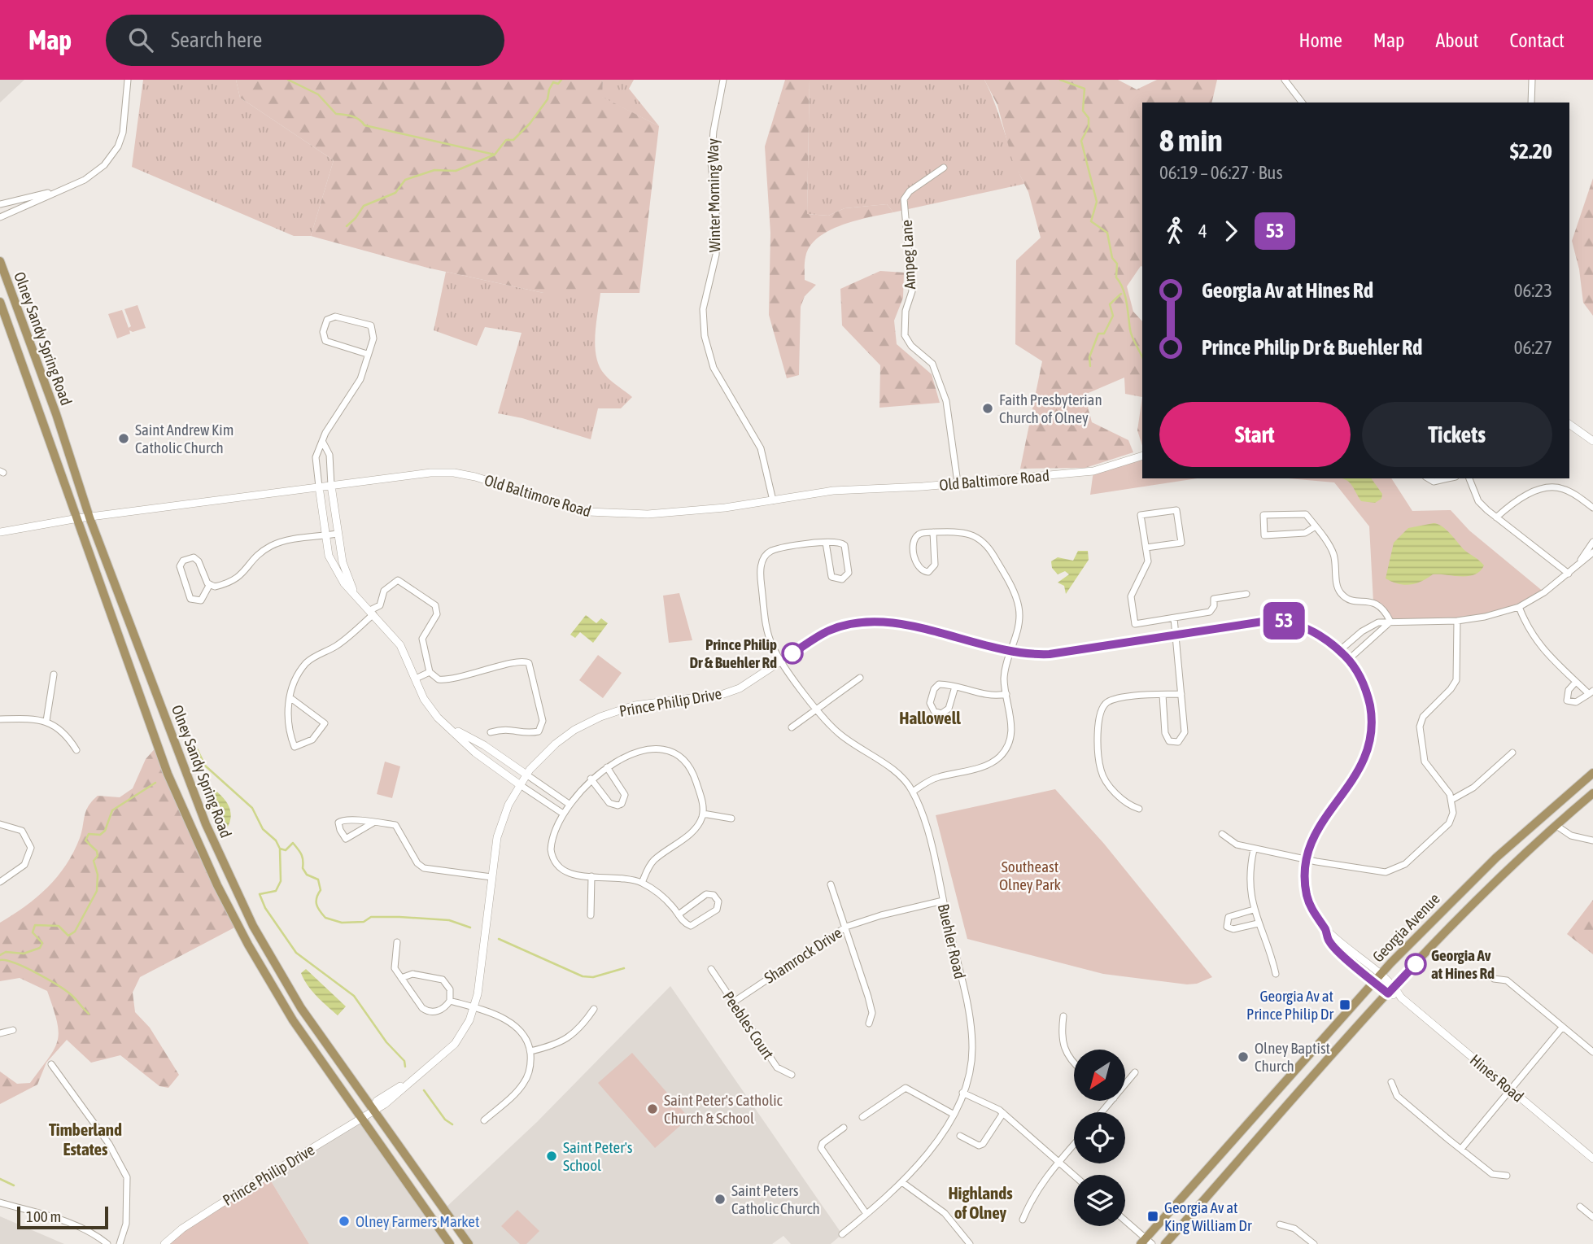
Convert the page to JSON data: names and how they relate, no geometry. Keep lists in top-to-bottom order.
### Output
{
  "streets": {
    "main road": ["Olney Sandy Spring Road", "Georgia Avenue"],
    "street": [
      "Winter Morning Way",
      "Ampeg Lane",
      "Old Baltimore Road",
      "Prince Philip Drive",
      "Buehler Road",
      "Shamrock Drive",
      "Peebles Court",
      "Hines Road"
    ]
  },
  "crossings": [
    ["Winter Morning Way", "Old Baltimore Road"],
    ["Ampeg Lane", "Old Baltimore Road"],
    ["Olney Sandy Spring Road", "Old Baltimore Road"],
    ["Olney Sandy Spring Road", "Prince Philip Drive"],
    ["Prince Philip Drive", "Georgia Avenue"],
    ["Prince Philip Drive", "Buehler Road"],
    ["Prince Philip Drive", "Hines Road"],
    ["Georgia Avenue", "Hines Road"],
    ["Buehler Road", "Shamrock Drive"],
    ["Shamrock Drive", "Peebles Court"]
  ],
  "districts": ["Hallowell", "Timberland Estates", "Highlands of Olney"],
  "parks": ["Southeast Olney Park"],
  "places": {
    "other": [
      "Faith Presbyterian Church of Olney",
      "Saint Andrew Kim Catholic Church",
      "Prince Philip Dr & Buehler Rd",
      "Georgia Av at Hines Rd",
      "Olney Baptist Church",
      "Saint Peter's Catholic Church & School",
      "Saint Peter's School",
      "Saint Peters Catholic Church",
      "Olney Farmers Market"
    ],
    "transit": ["Georgia Av at Prince Philip Dr", "Georgia Av at King William Dr"]
  },
  "lines": ["bus line 53"],
  "scale_bar": "100 m",
  "north": "bottom left",
  "page": {
    "header": "Map",
    "search": "Search here",
    "nav": [
      "Home",
      "Map",
      "About",
      "Contact"
    ],
    "on_map": "53",
    "heading": ["8 min", "06:19 – 06:27 · Bus", "$2.20"],
    "legs": ["4", "53"],
    "list": [
      {
        "name": "Georgia Av at Hines Rd",
        "value": "06:23"
      },
      {
        "name": "Prince Philip Dr & Buehler Rd",
        "value": "06:27"
      }
    ],
    "buttons": ["Start", "Tickets"],
    "scale": "100 m"
  }
}
